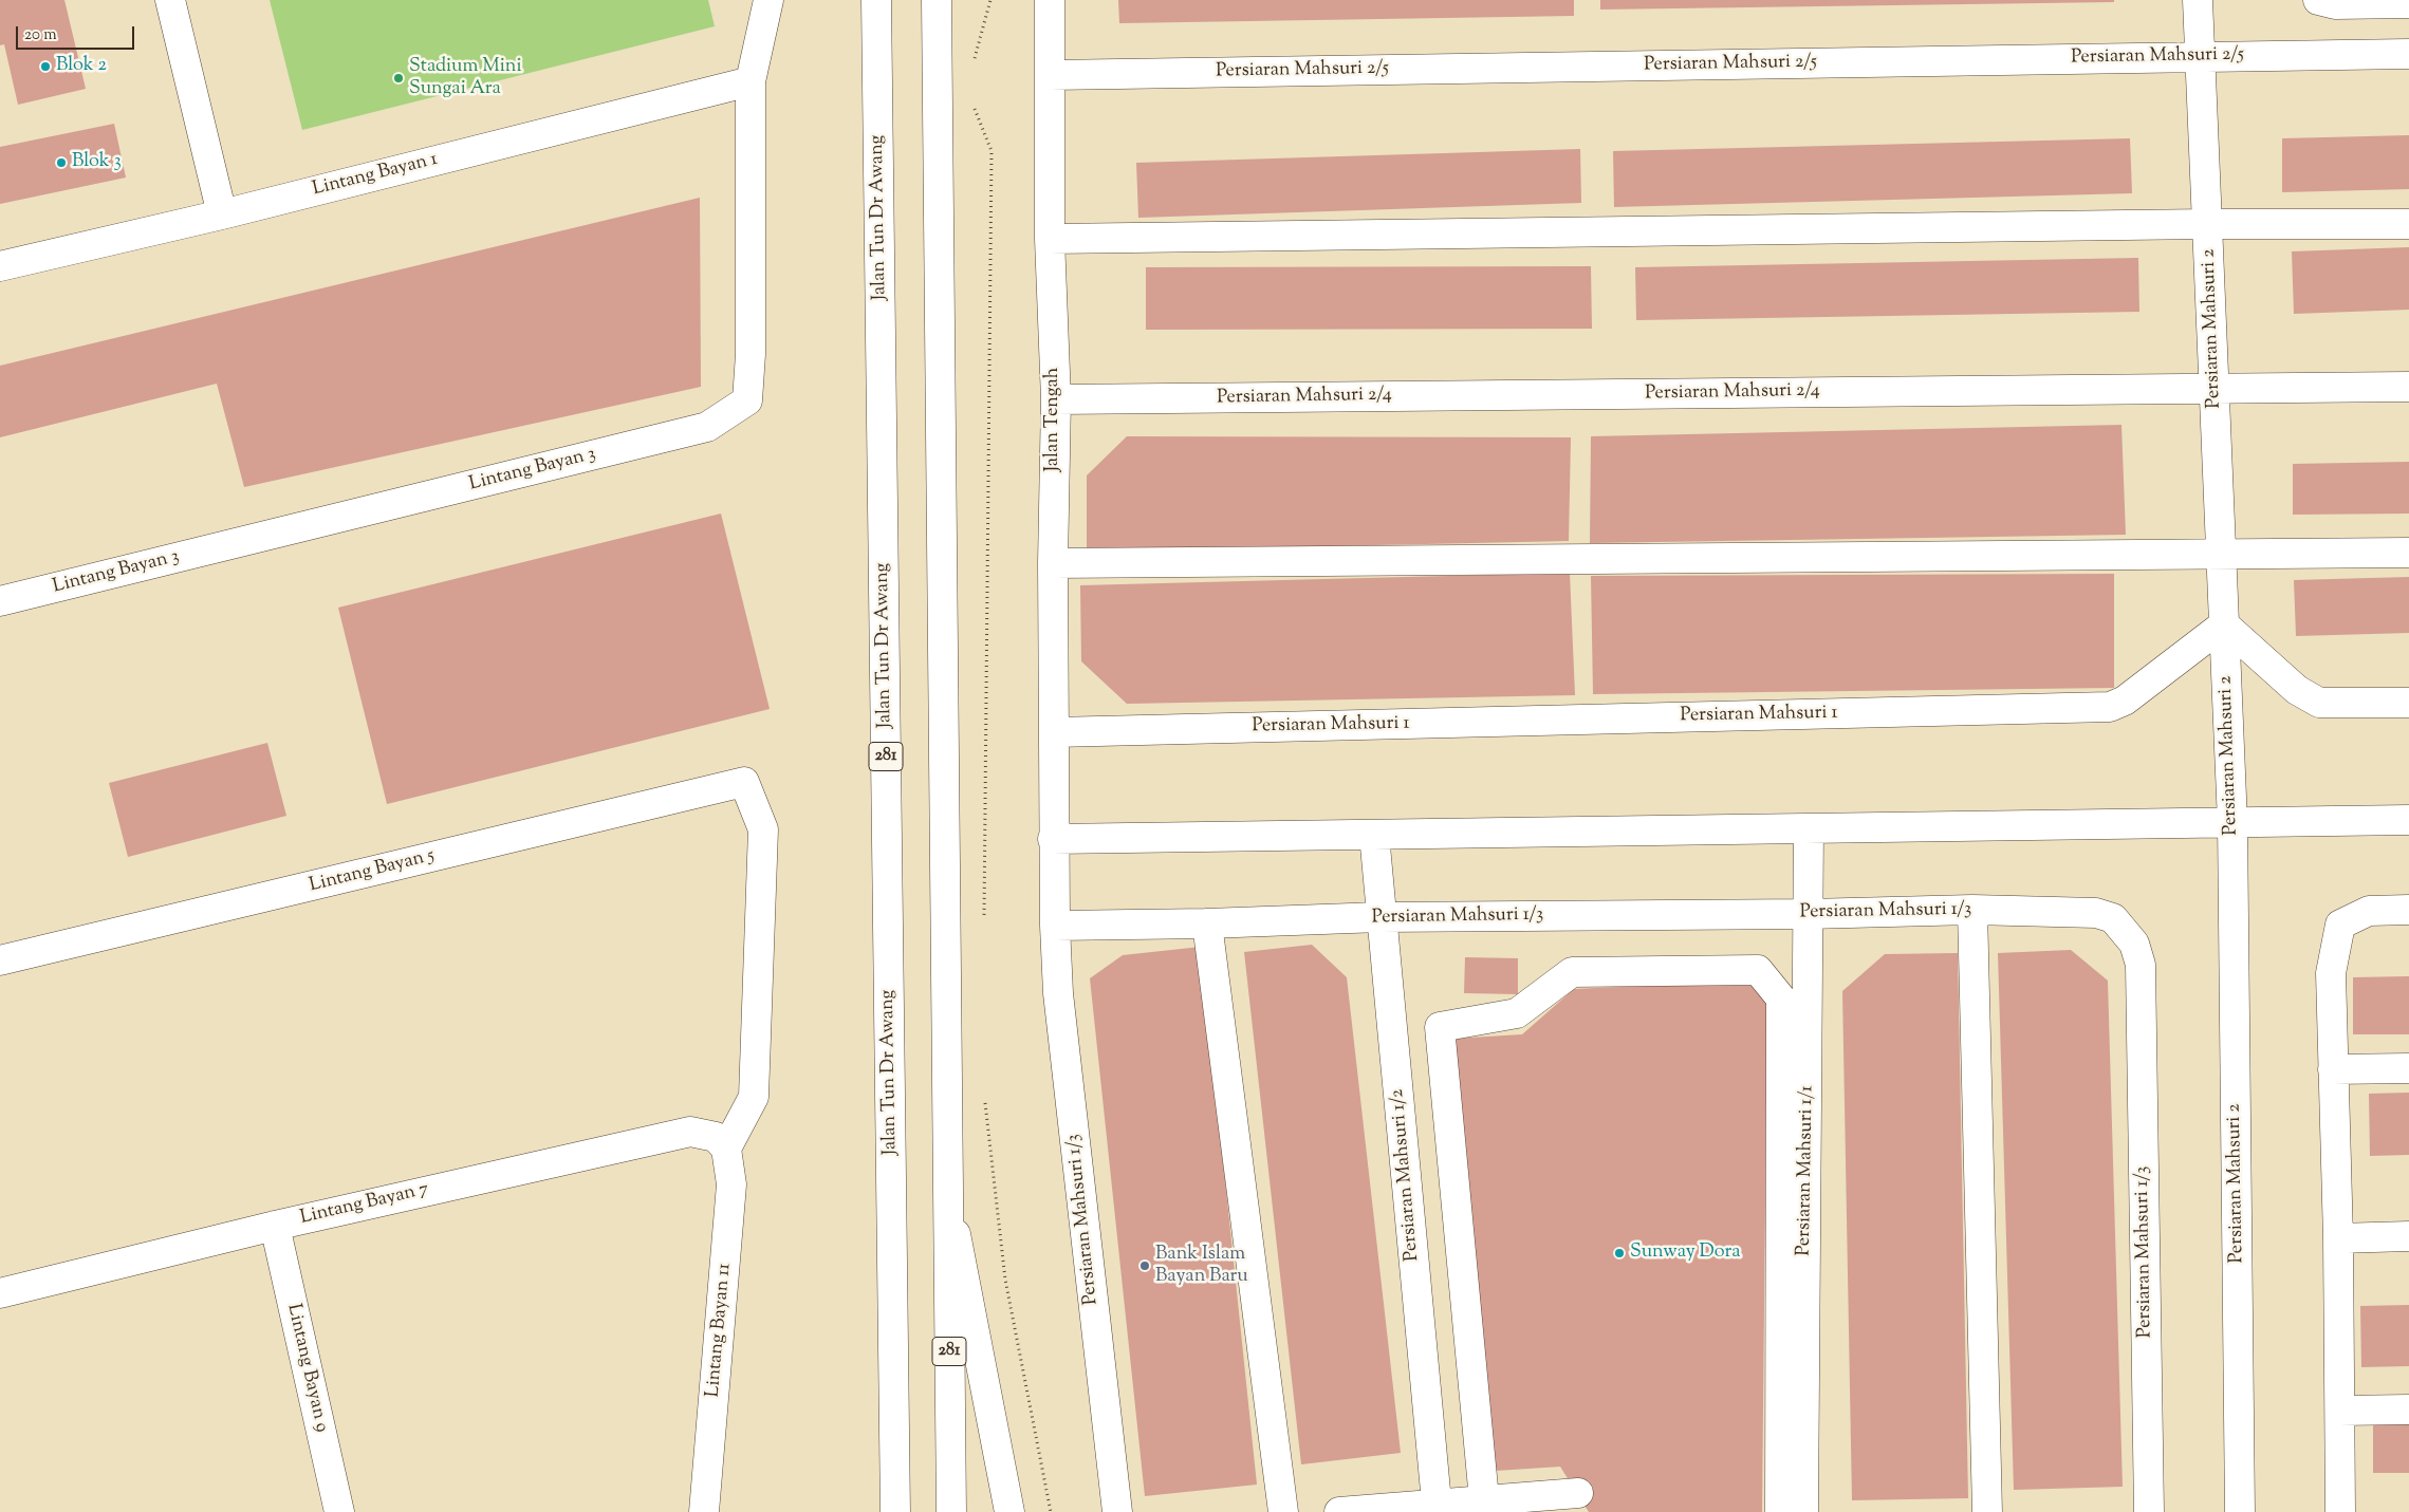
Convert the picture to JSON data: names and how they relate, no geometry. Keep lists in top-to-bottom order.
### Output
{
  "streets": {
    "street": [
      "Persiaran Mahsuri 2/5",
      "Lintang Bayan 1",
      "Jalan Tun Dr Awang",
      "Persiaran Mahsuri 2",
      "Persiaran Mahsuri 2/4",
      "Jalan Tengah",
      "Lintang Bayan 3",
      "Persiaran Mahsuri 1",
      "281",
      "Lintang Bayan 5",
      "Persiaran Mahsuri 1/3",
      "Persiaran Mahsuri 1/1",
      "Persiaran Mahsuri 1/2",
      "Lintang Bayan 7",
      "Lintang Bayan 11",
      "Lintang Bayan 9"
    ]
  },
  "crossings": [
    ["Persiaran Mahsuri 2/5", "Persiaran Mahsuri 2"],
    ["Persiaran Mahsuri 2/5", "Jalan Tengah"],
    ["Lintang Bayan 1", "Lintang Bayan 3"],
    ["Persiaran Mahsuri 2", "Persiaran Mahsuri 2/4"],
    ["Persiaran Mahsuri 2", "Persiaran Mahsuri 1"],
    ["Persiaran Mahsuri 2/4", "Jalan Tengah"],
    ["Jalan Tengah", "Persiaran Mahsuri 1"],
    ["Jalan Tengah", "Persiaran Mahsuri 1/3"],
    ["Lintang Bayan 5", "Lintang Bayan 7"],
    ["Lintang Bayan 5", "Lintang Bayan 11"],
    ["Persiaran Mahsuri 1/3", "Persiaran Mahsuri 1/1"],
    ["Persiaran Mahsuri 1/3", "Persiaran Mahsuri 1/2"],
    ["Lintang Bayan 7", "Lintang Bayan 11"],
    ["Lintang Bayan 7", "Lintang Bayan 9"]
  ],
  "places": [
    "Blok 2",
    "Stadium Mini Sungai Ara",
    "Blok 3",
    "Sunway Dora",
    "Bank Islam Bayan Baru"
  ],
  "scale_bar": "20 m"
}
